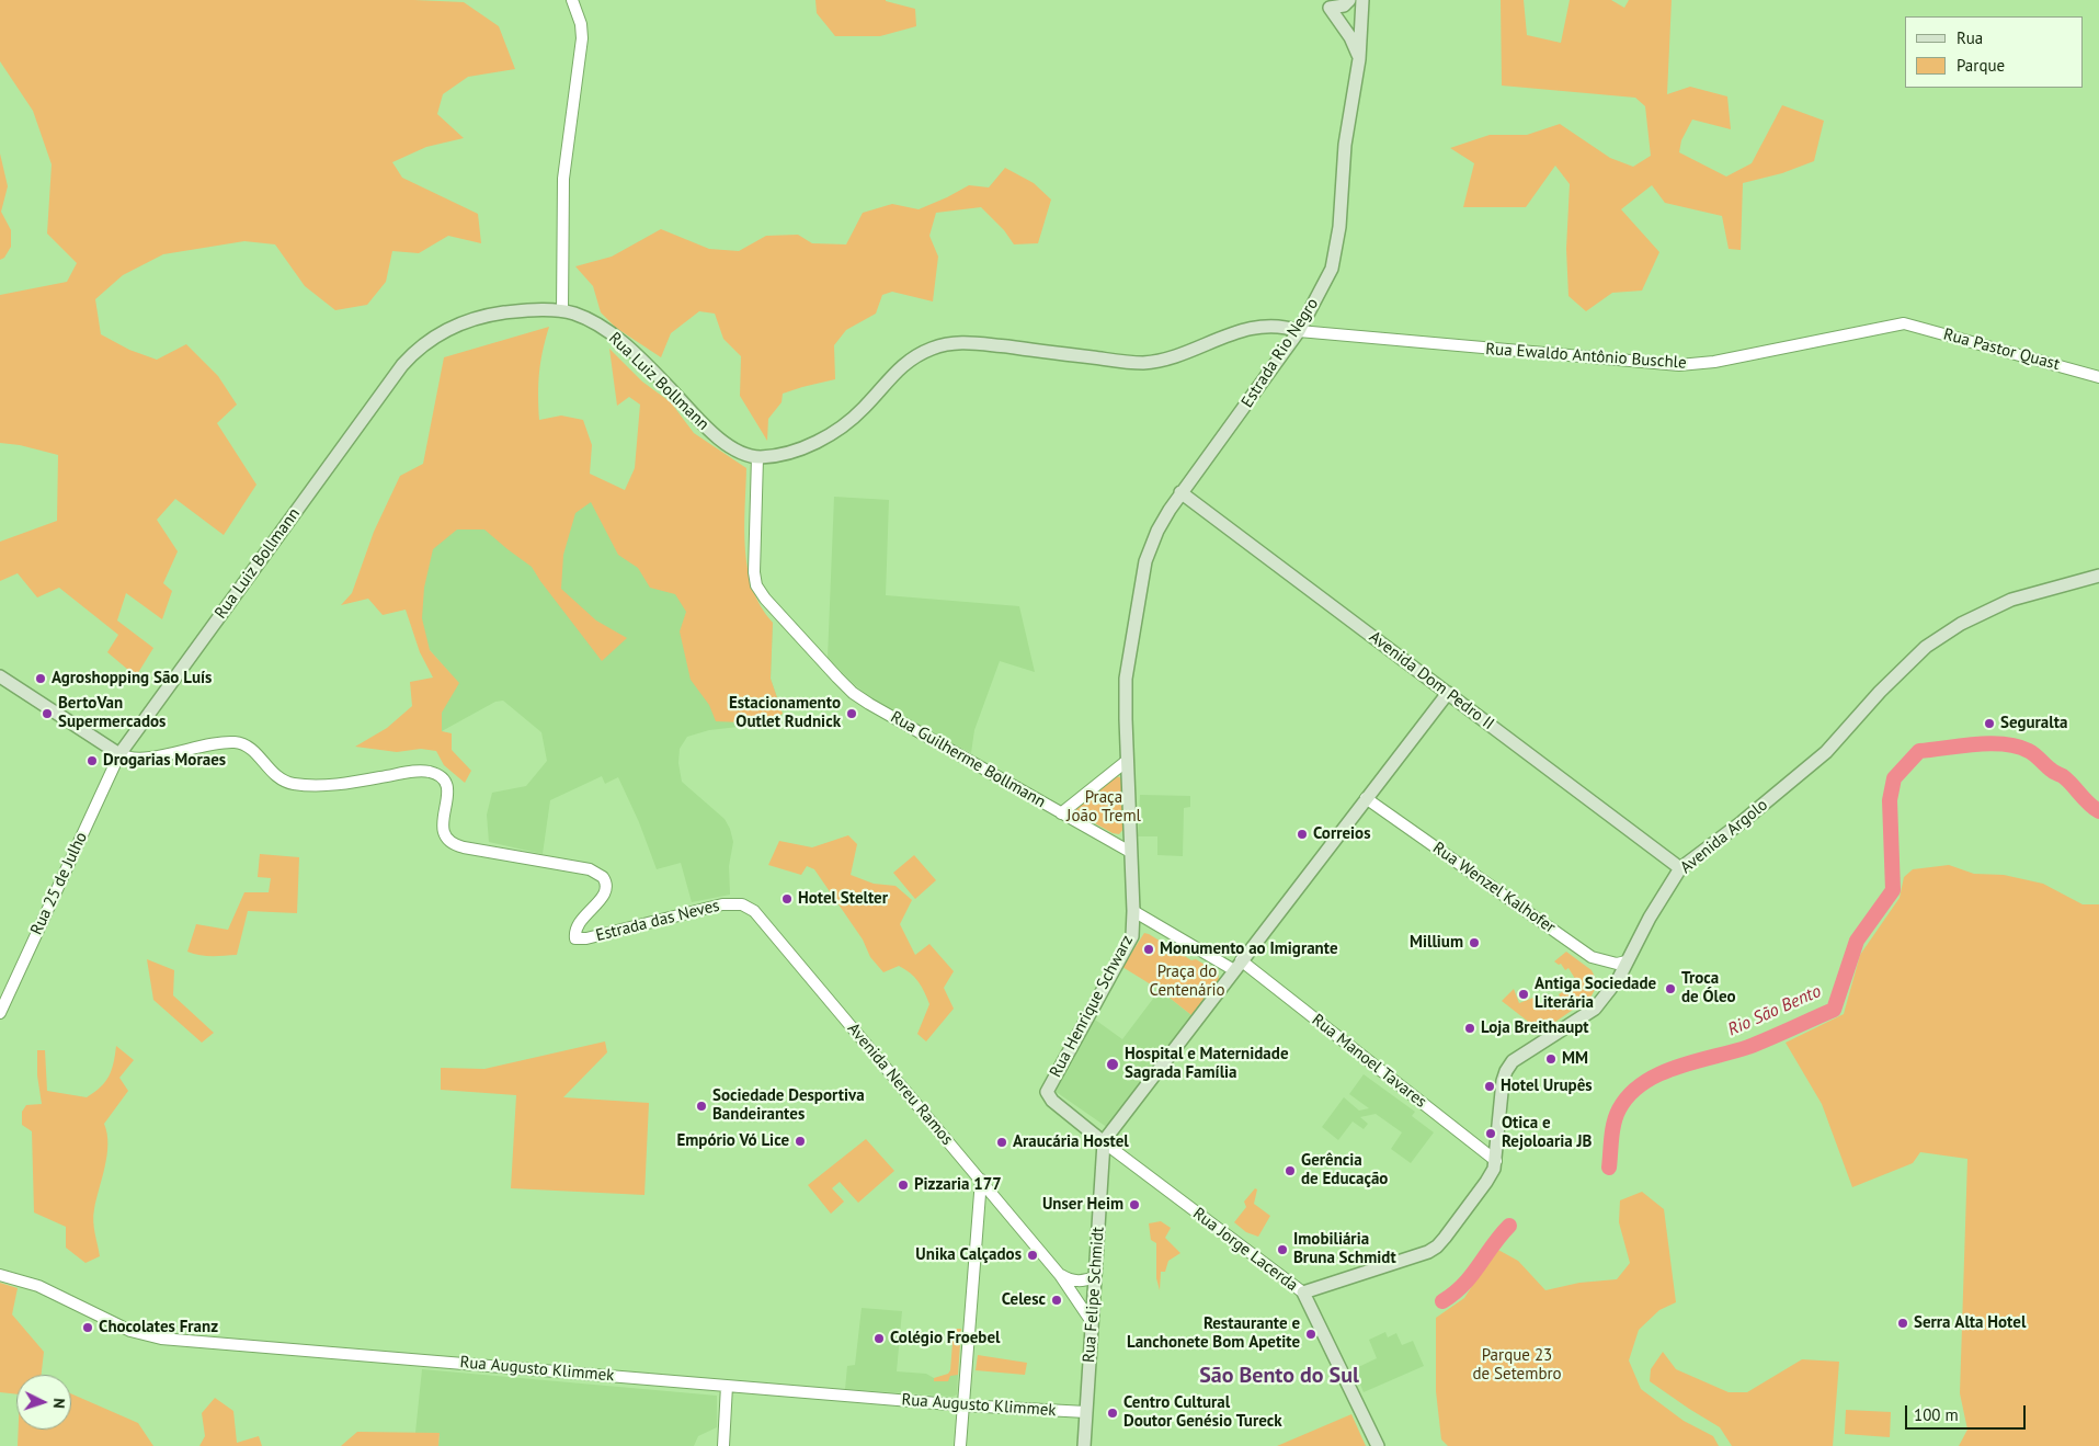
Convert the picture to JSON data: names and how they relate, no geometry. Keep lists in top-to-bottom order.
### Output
{
  "streets": {
    "main road": [
      "Estrada Rio Negro",
      "Rua Luiz Bollmann",
      "Avenida Dom Pedro II",
      "Avenida Argolo",
      "Estrada das Neves",
      "Rua Henrique Schwarz",
      "Rua Jorge Lacerda",
      "Rua Felipe Schmidt"
    ],
    "street": [
      "Rua Pastor Quast",
      "Rua Ewaldo Antônio Buschle",
      "Rua Guilherme Bollmann",
      "Rua 25 de Julho",
      "Rua Wenzel Kalhofer",
      "Rua Manoel Tavares",
      "Avenida Nereu Ramos",
      "Rua Augusto Klimmek"
    ]
  },
  "crossings": [
    ["Rua Pastor Quast", "Rua Ewaldo Antônio Buschle"],
    ["Estrada Rio Negro", "Rua Ewaldo Antônio Buschle"],
    ["Estrada Rio Negro", "Avenida Dom Pedro II"],
    ["Estrada Rio Negro", "Rua Henrique Schwarz"],
    ["Rua Luiz Bollmann", "Rua Guilherme Bollmann"],
    ["Rua Luiz Bollmann", "Rua 25 de Julho"],
    ["Rua Luiz Bollmann", "Estrada das Neves"],
    ["Avenida Dom Pedro II", "Avenida Argolo"],
    ["Avenida Dom Pedro II", "Rua Henrique Schwarz"],
    ["Rua Guilherme Bollmann", "Rua Henrique Schwarz"],
    ["Avenida Argolo", "Rua Wenzel Kalhofer"],
    ["Avenida Argolo", "Rua Manoel Tavares"],
    ["Avenida Argolo", "Rua Jorge Lacerda"],
    ["Rua 25 de Julho", "Estrada das Neves"],
    ["Estrada das Neves", "Avenida Nereu Ramos"],
    ["Rua Henrique Schwarz", "Rua Manoel Tavares"],
    ["Rua Henrique Schwarz", "Rua Jorge Lacerda"],
    ["Rua Henrique Schwarz", "Rua Felipe Schmidt"],
    ["Avenida Nereu Ramos", "Rua Felipe Schmidt"],
    ["Rua Jorge Lacerda", "Rua Felipe Schmidt"],
    ["Rua Felipe Schmidt", "Rua Augusto Klimmek"]
  ],
  "districts": ["São Bento do Sul"],
  "water": ["Rio São Bento"],
  "parks": ["Praça João Treml", "Praça do Centenário", "Parque 23 de Setembro"],
  "places": [
    "Agroshopping São Luís",
    "BertoVan Supermercados",
    "Estacionamento Outlet Rudnick",
    "Seguralta",
    "Drogarias Moraes",
    "Correios",
    "Hotel Stelter",
    "Millium",
    "Monumento ao Imigrante",
    "Troca de Óleo",
    "Antiga Sociedade Literária",
    "Loja Breithaupt",
    "MM",
    "Hospital e Maternidade Sagrada Família",
    "Hotel Urupês",
    "Sociedade Desportiva Bandeirantes",
    "Otica e Rejoloaria JB",
    "Empório Vó Lice",
    "Araucária Hostel",
    "Gerência de Educação",
    "Pizzaria 177",
    "Unser Heim",
    "Imobiliária Bruna Schmidt",
    "Unika Calçados",
    "Celesc",
    "Serra Alta Hotel",
    "Chocolates Franz",
    "Restaurante e Lanchonete Bom Apetite",
    "Colégio Froebel",
    "Centro Cultural Doutor Genésio Tureck"
  ],
  "legend": ["Rua", "Parque"],
  "scale_bar": "100 m",
  "north": "right"
}
